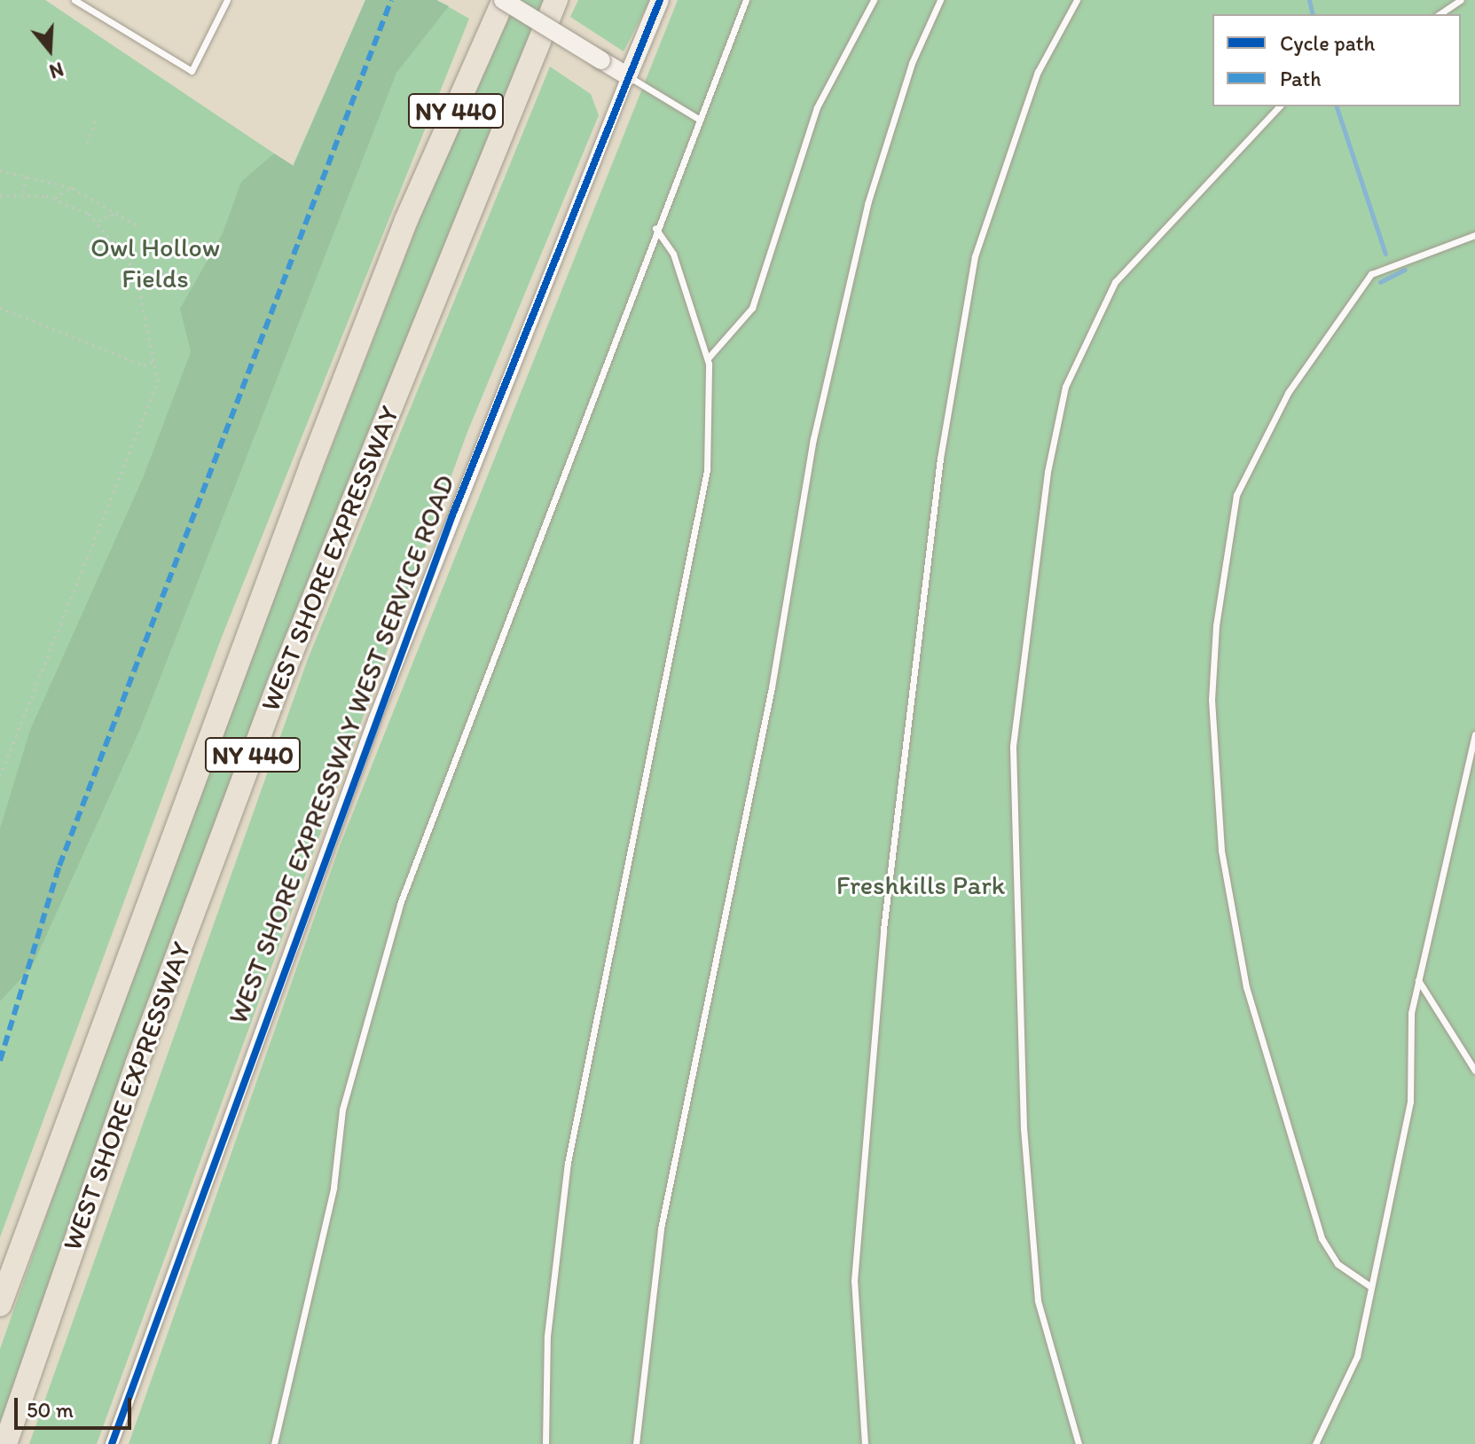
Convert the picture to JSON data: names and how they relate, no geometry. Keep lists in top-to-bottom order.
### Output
{
  "streets": {
    "highway": ["NY 440", "WEST SHORE EXPRESSWAY"],
    "street": ["WEST SHORE EXPRESSWAY WEST SERVICE ROAD"]
  },
  "parks": ["Owl Hollow Fields", "Freshkills Park"],
  "legend": ["Cycle path", "Path"],
  "scale_bar": "50 m",
  "north": "bottom"
}
